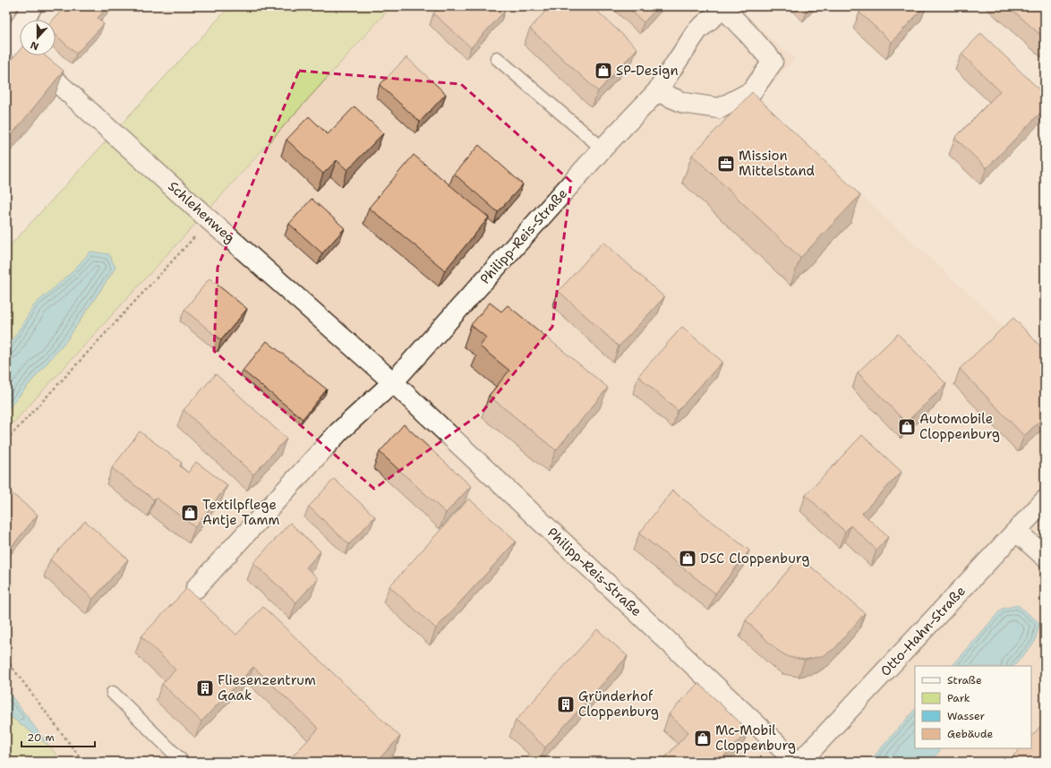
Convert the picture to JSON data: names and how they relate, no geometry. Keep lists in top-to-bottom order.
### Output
{
  "streets": {
    "street": ["Schlehenweg", "Philipp-Reis-Straße", "Otto-Hahn-Straße"]
  },
  "crossings": [
    ["Schlehenweg", "Philipp-Reis-Straße"]
  ],
  "places": {
    "shop": [
      "SP-Design",
      "Automobile Cloppenburg",
      "Textilpflege Antje Tamm",
      "DSC Cloppenburg",
      "Mc-Mobil Cloppenburg"
    ],
    "office": ["Mission Mittelstand"],
    "building": ["Fliesenzentrum Gaak", "Gründerhof Cloppenburg"]
  },
  "legend": [
    "Straße",
    "Park",
    "Wasser",
    "Gebäude"
  ],
  "scale_bar": "20 m",
  "north": "bottom"
}
